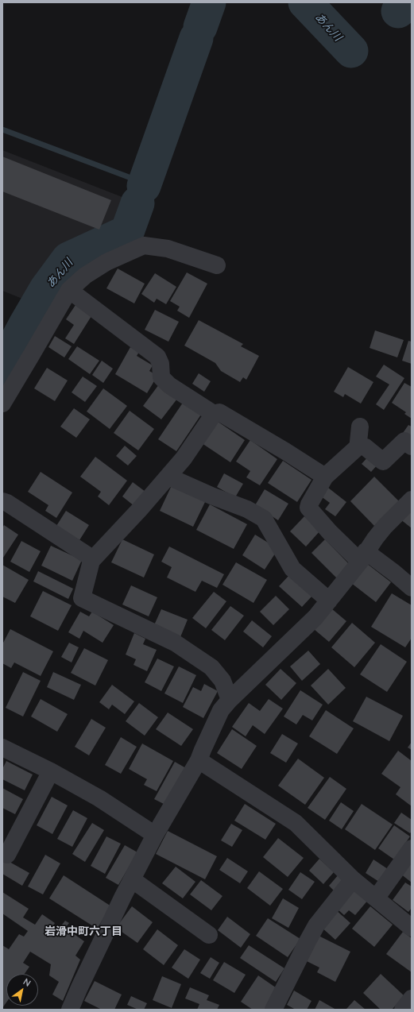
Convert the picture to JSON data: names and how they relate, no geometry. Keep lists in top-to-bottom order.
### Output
{
  "districts": ["岩滑中町六丁目"],
  "water": ["あん川"],
  "north": "top right"
}
